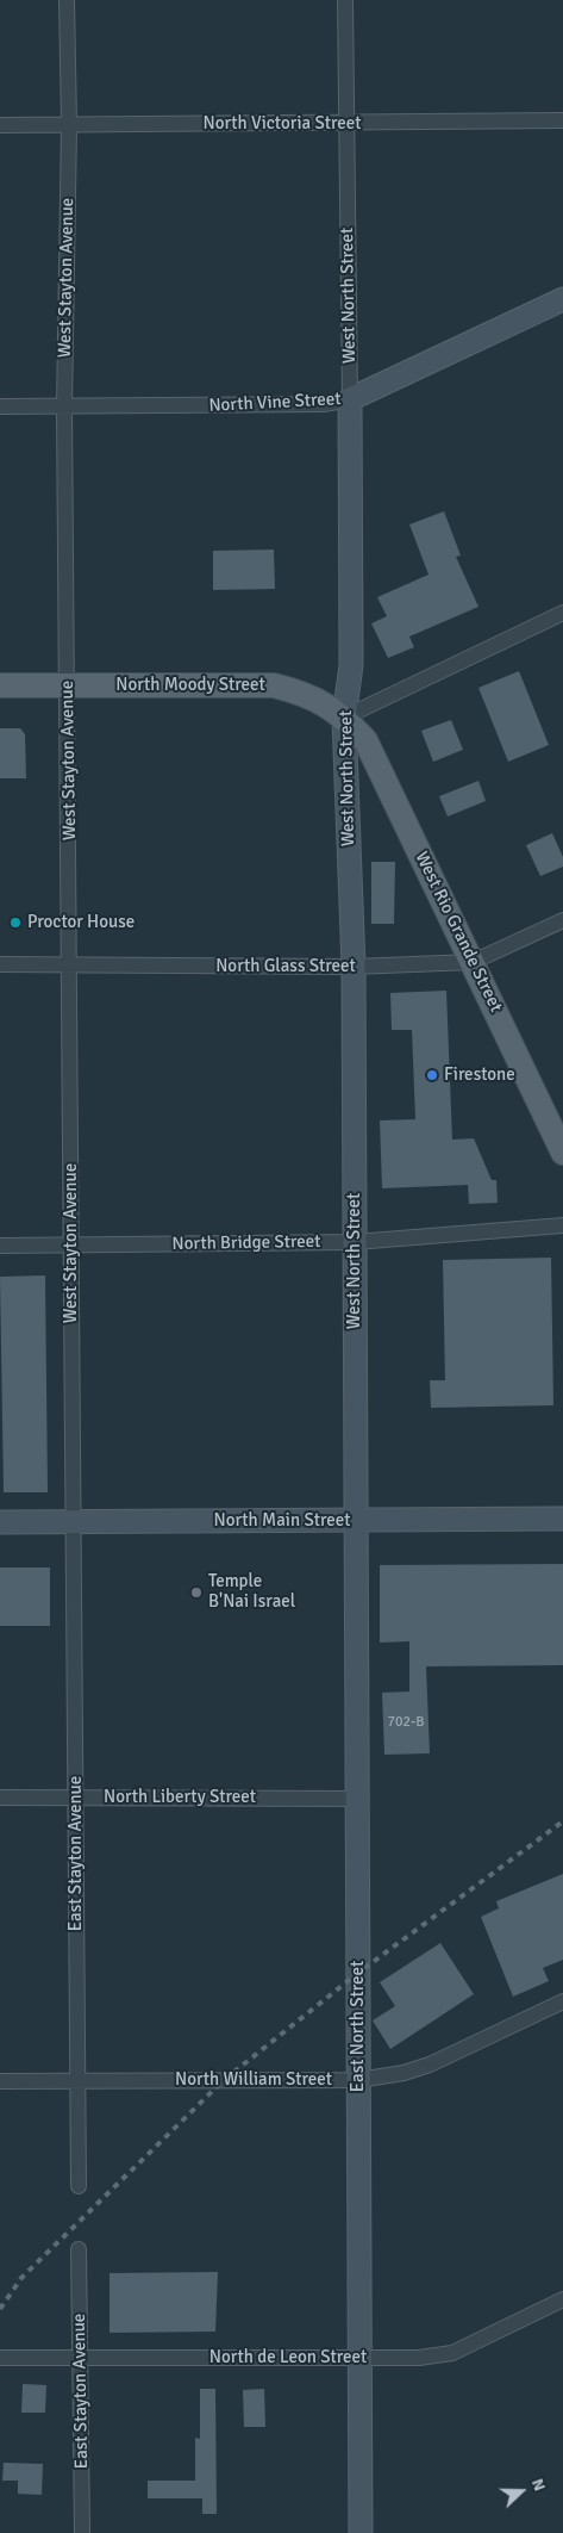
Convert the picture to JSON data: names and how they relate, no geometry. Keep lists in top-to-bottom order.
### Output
{
  "streets": {
    "main road": ["North Moody Street", "West Rio Grande Street"],
    "street": [
      "North Victoria Street",
      "West Stayton Avenue",
      "West North Street",
      "North Vine Street",
      "North Glass Street",
      "North Bridge Street",
      "North Main Street",
      "North Liberty Street",
      "East Stayton Avenue",
      "East North Street",
      "North William Street",
      "North de Leon Street"
    ]
  },
  "crossings": [
    ["North Victoria Street", "West Stayton Avenue"],
    ["North Victoria Street", "West North Street"],
    ["West Stayton Avenue", "North Vine Street"],
    ["West Stayton Avenue", "North Moody Street"],
    ["West Stayton Avenue", "North Glass Street"],
    ["West Stayton Avenue", "North Bridge Street"],
    ["West Stayton Avenue", "North Main Street"],
    ["West Stayton Avenue", "East Stayton Avenue"],
    ["West North Street", "North Vine Street"],
    ["West North Street", "North Moody Street"],
    ["West North Street", "West Rio Grande Street"],
    ["West North Street", "North Glass Street"],
    ["West North Street", "North Bridge Street"],
    ["West North Street", "North Main Street"],
    ["West North Street", "East North Street"],
    ["North Moody Street", "West Rio Grande Street"],
    ["West Rio Grande Street", "North Glass Street"],
    ["North Main Street", "East Stayton Avenue"],
    ["North Main Street", "East North Street"],
    ["North Liberty Street", "East Stayton Avenue"],
    ["North Liberty Street", "East North Street"],
    ["East Stayton Avenue", "North William Street"],
    ["East Stayton Avenue", "North de Leon Street"],
    ["East North Street", "North William Street"],
    ["East North Street", "North de Leon Street"]
  ],
  "places": ["Proctor House", "Firestone", "Temple B'Nai Israel"],
  "house_numbers": ["702-B"],
  "north": "right"
}
